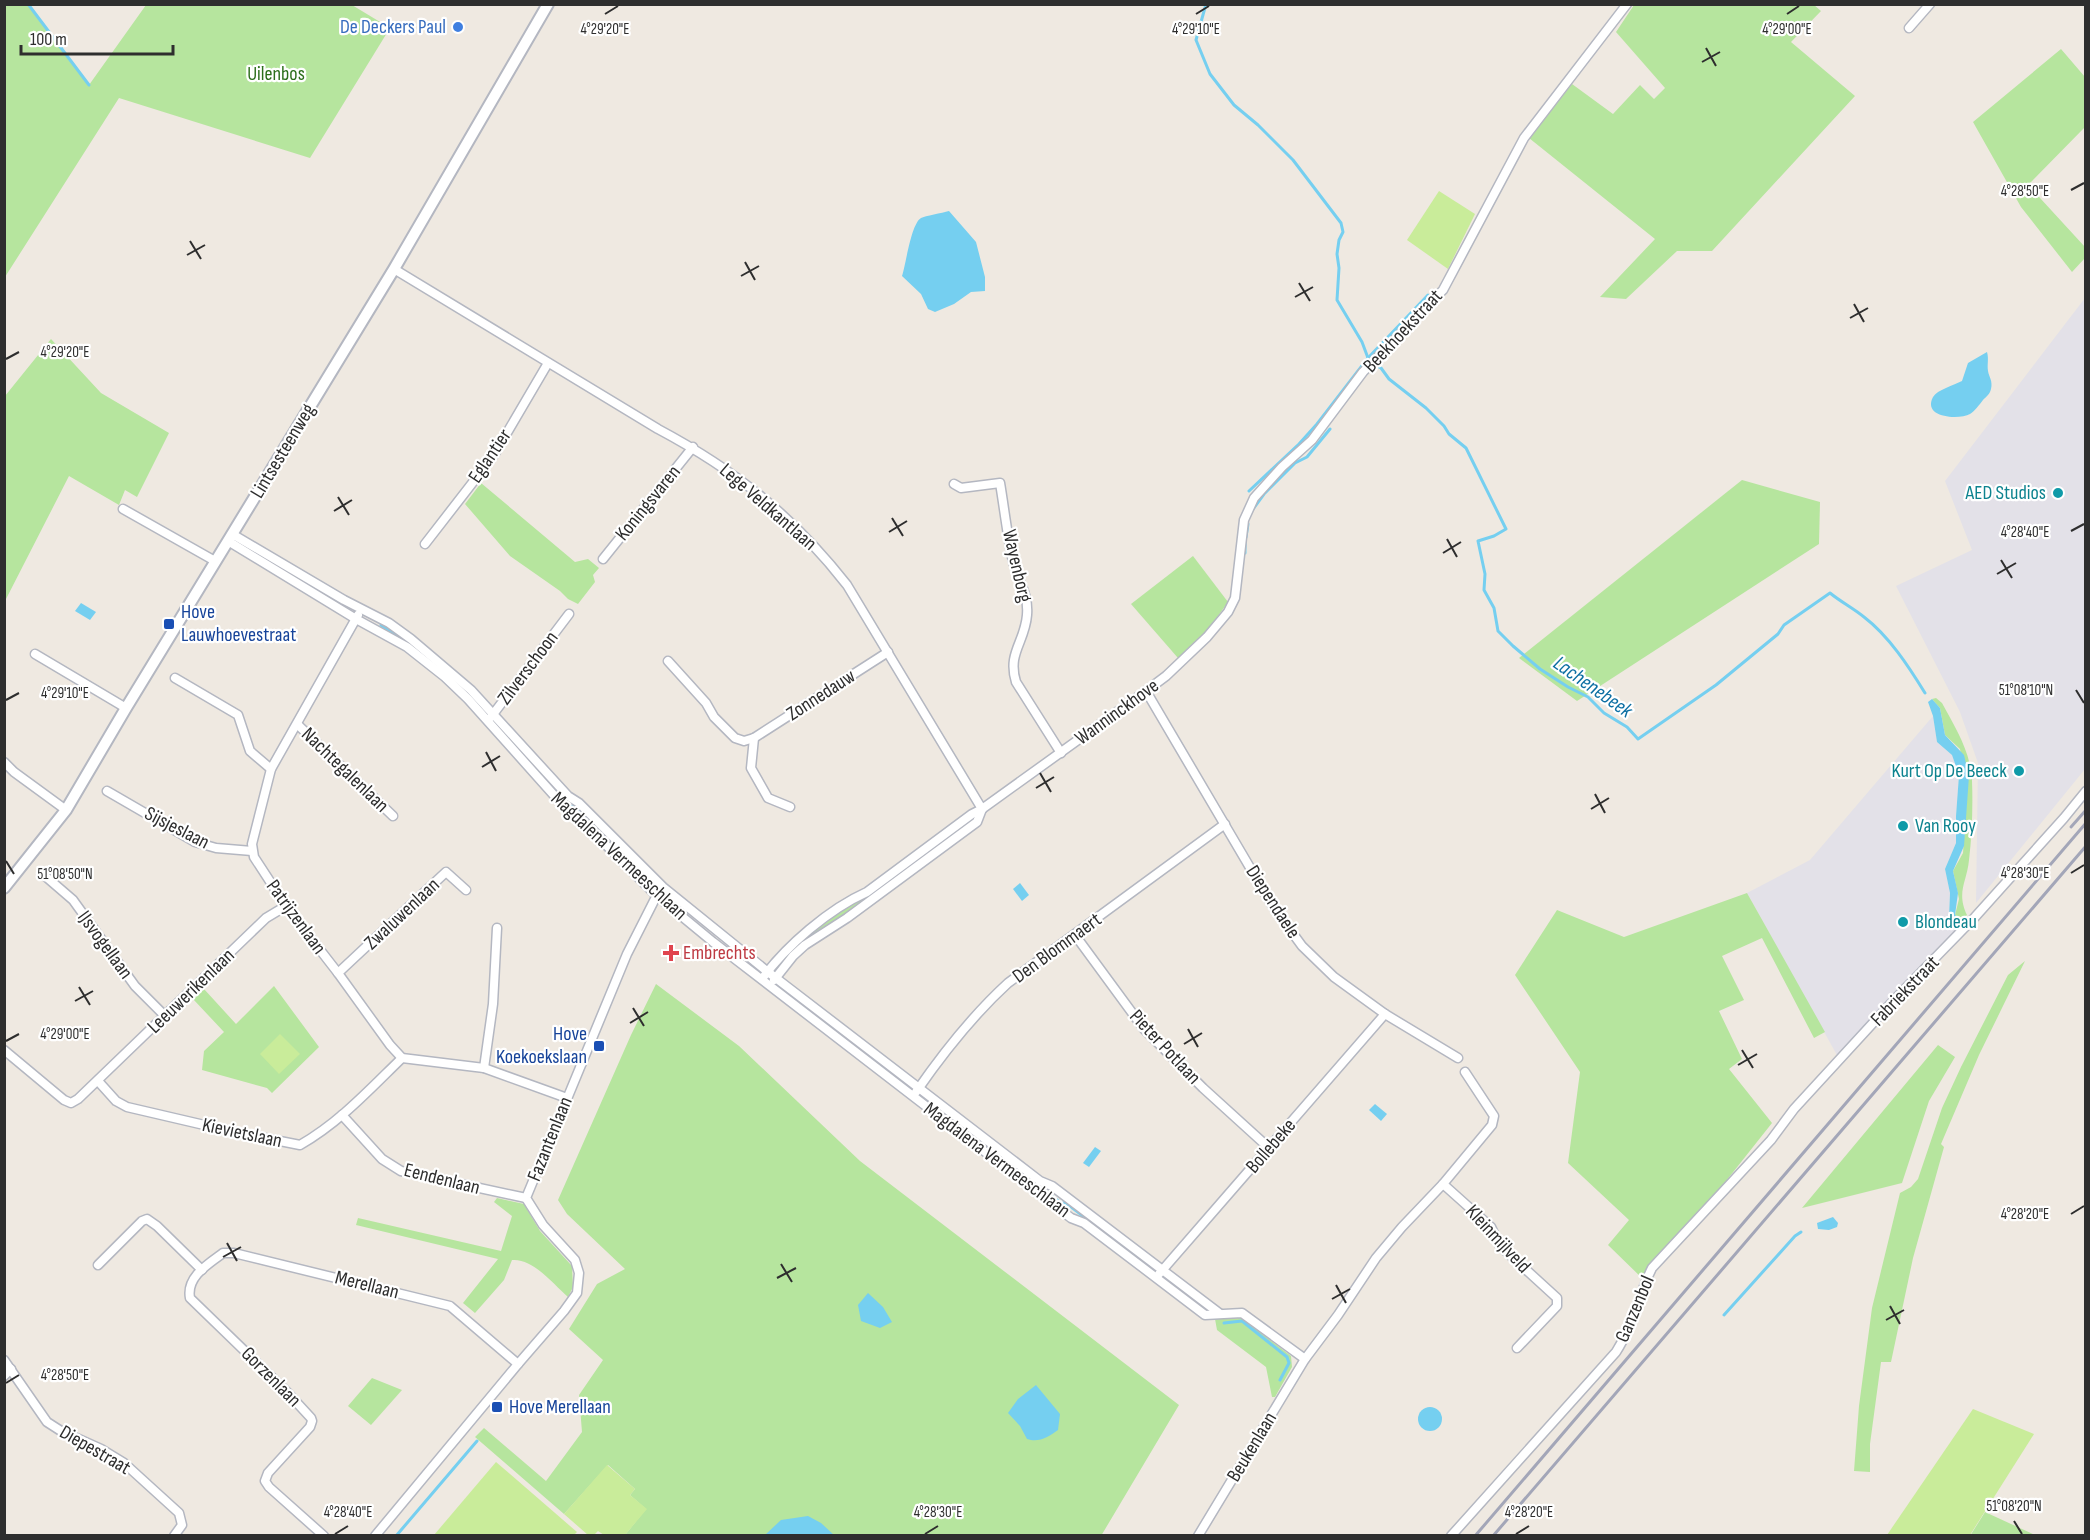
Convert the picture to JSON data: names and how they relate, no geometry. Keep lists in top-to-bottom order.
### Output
{
  "streets": {
    "street": [
      "Beekhoekstraat",
      "Lintsesteenweg",
      "Eglantier",
      "Koningsvaren",
      "Lege Veldkantlaan",
      "Wayenborg",
      "Zilverschoon",
      "Zonnedauw",
      "Wanninckhove",
      "Nachtegalenlaan",
      "Sijsjeslaan",
      "Magdalena Vermeeschlaan",
      "Diependaele",
      "Zwaluwenlaan",
      "Patrijzenlaan",
      "IJsvogellaan",
      "Den Blommaert",
      "Leeuwerikenlaan",
      "Fabriekstraat",
      "Pieter Potlaan",
      "Kievietslaan",
      "Fazantenlaan",
      "Bollebeke",
      "Eendenlaan",
      "Kleinmijlveld",
      "Merellaan",
      "Ganzenbol",
      "Gorzenlaan",
      "Beukenlaan",
      "Diepestraat"
    ]
  },
  "crossings": [
    ["Beekhoekstraat", "Wanninckhove"],
    ["Lintsesteenweg", "Lege Veldkantlaan"],
    ["Lintsesteenweg", "Magdalena Vermeeschlaan"],
    ["Eglantier", "Lege Veldkantlaan"],
    ["Koningsvaren", "Lege Veldkantlaan"],
    ["Lege Veldkantlaan", "Zonnedauw"],
    ["Lege Veldkantlaan", "Wanninckhove"],
    ["Wayenborg", "Wanninckhove"],
    ["Zilverschoon", "Magdalena Vermeeschlaan"],
    ["Wanninckhove", "Magdalena Vermeeschlaan"],
    ["Wanninckhove", "Diependaele"],
    ["Sijsjeslaan", "Patrijzenlaan"],
    ["Magdalena Vermeeschlaan", "Den Blommaert"],
    ["Magdalena Vermeeschlaan", "Fazantenlaan"],
    ["Magdalena Vermeeschlaan", "Bollebeke"],
    ["Magdalena Vermeeschlaan", "Beukenlaan"],
    ["Diependaele", "Den Blommaert"],
    ["Diependaele", "Bollebeke"],
    ["Zwaluwenlaan", "Patrijzenlaan"],
    ["Patrijzenlaan", "Leeuwerikenlaan"],
    ["Patrijzenlaan", "Kievietslaan"],
    ["IJsvogellaan", "Leeuwerikenlaan"],
    ["Den Blommaert", "Pieter Potlaan"],
    ["Leeuwerikenlaan", "Kievietslaan"],
    ["Fabriekstraat", "Ganzenbol"],
    ["Pieter Potlaan", "Bollebeke"],
    ["Kievietslaan", "Eendenlaan"],
    ["Fazantenlaan", "Eendenlaan"],
    ["Fazantenlaan", "Merellaan"],
    ["Merellaan", "Gorzenlaan"]
  ],
  "water": ["Lachenebeek"],
  "parks": ["Uilenbos"],
  "places": {
    "other": [
      "De Deckers Paul",
      "AED Studios",
      "Kurt Op De Beeck",
      "Van Rooy",
      "Blondeau"
    ],
    "transit": ["Hove Lauwhoevestraat", "Hove Koekoekslaan", "Hove Merellaan"],
    "health": ["Embrechts"]
  },
  "scale_bar": "100 m",
  "coordinates": [
    "4°29'10\"E",
    "4°29'00\"E",
    "4°29'20\"E",
    "4°28'50\"E",
    "4°28'40\"E",
    "51°08'10\"N",
    "4°28'30\"E",
    "51°08'50\"N",
    "4°28'20\"E",
    "51°08'20\"N"
  ]
}
